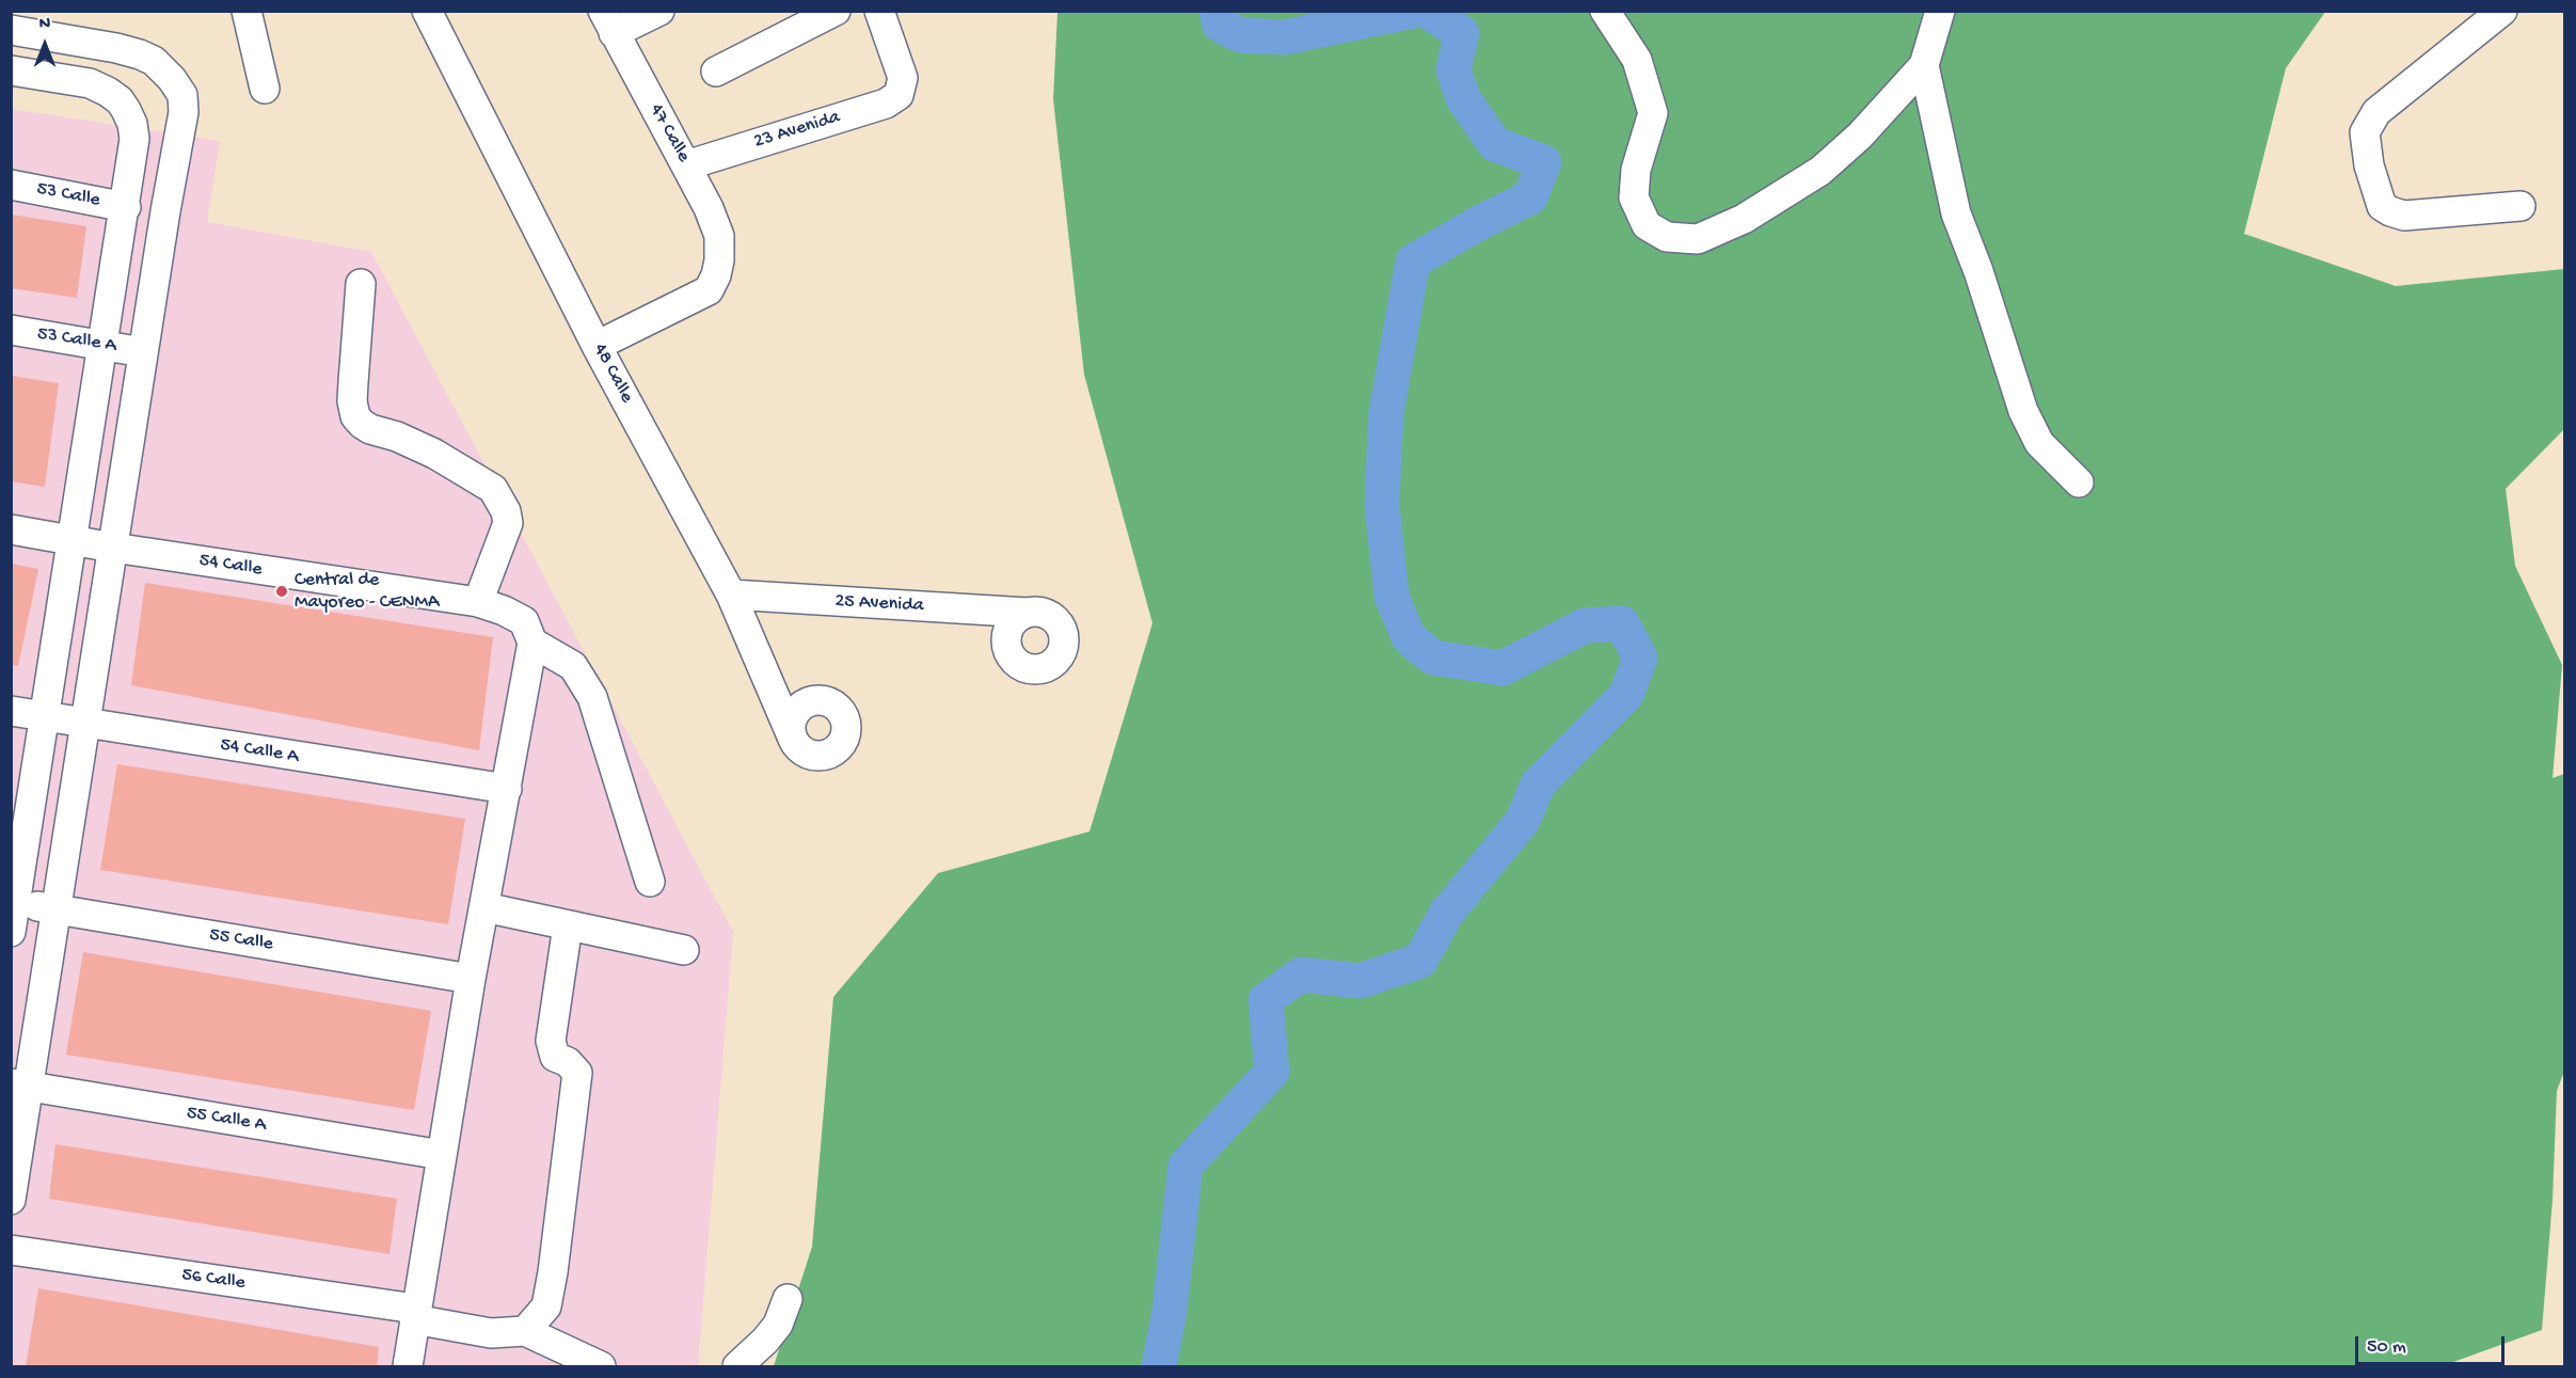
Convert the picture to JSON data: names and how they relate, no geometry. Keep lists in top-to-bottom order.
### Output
{
  "streets": {
    "street": [
      "23 Avenida",
      "47 Calle",
      "53 Calle",
      "53 Calle A",
      "48 Calle",
      "54 Calle",
      "25 Avenida",
      "54 Calle A",
      "55 Calle",
      "55 Calle A",
      "56 Calle"
    ]
  },
  "crossings": [
    ["23 Avenida", "47 Calle"],
    ["47 Calle", "48 Calle"],
    ["48 Calle", "25 Avenida"]
  ],
  "places": ["Central de Mayoreo - CENMA"],
  "scale_bar": "50 m",
  "north": "top"
}
